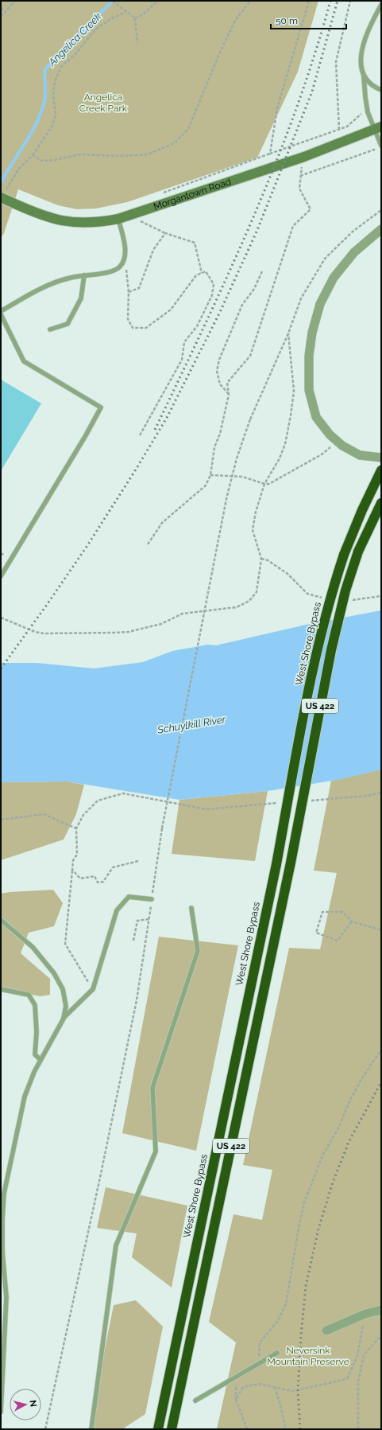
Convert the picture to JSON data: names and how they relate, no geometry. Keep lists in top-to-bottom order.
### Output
{
  "streets": {
    "highway": ["West Shore Bypass", "US 422"],
    "main road": ["Morgantown Road"]
  },
  "water": ["Angelica Creek", "Schuylkill River"],
  "parks": ["Angelica Creek Park", "Neversink Mountain Preserve"],
  "scale_bar": "50 m",
  "north": "right"
}
